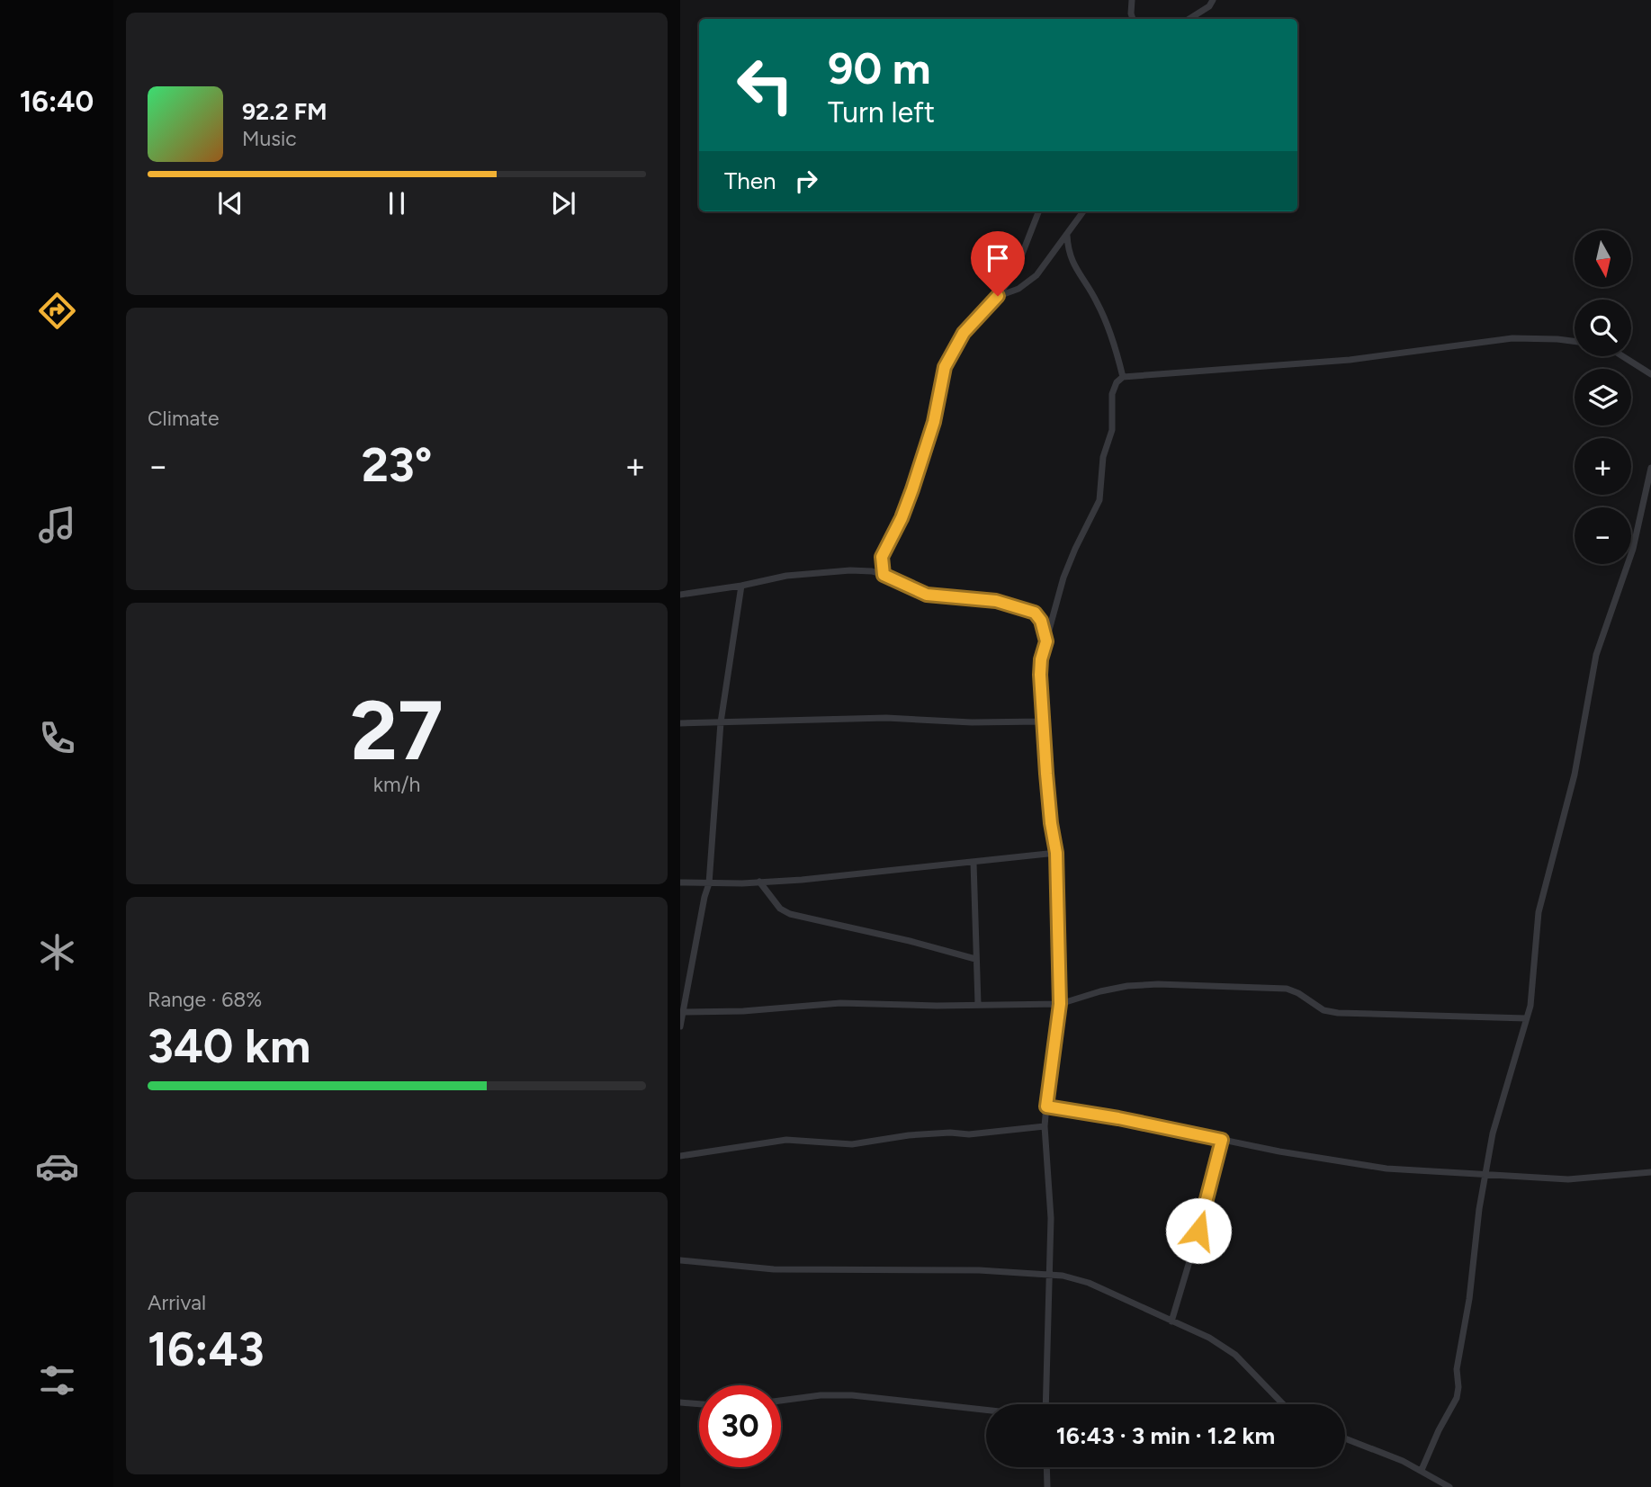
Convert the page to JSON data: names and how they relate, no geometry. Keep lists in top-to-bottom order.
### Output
{
  "north": "bottom",
  "page": {
    "tabs": "16:40",
    "turn": ["90 m", "Turn left"],
    "song": ["92.2 FM", "Music"],
    "then": "Then",
    "map_buttons": ["+", "−"],
    "tile": [
      "Climate",
      ["27", "km/h"],
      ["Range · 68%", "340 km"],
      ["Arrival", "16:43"]
    ],
    "heat": ["−", "23°", "+"],
    "limit": "30",
    "trip": "16:43 · 3 min · 1.2 km"
  }
}
